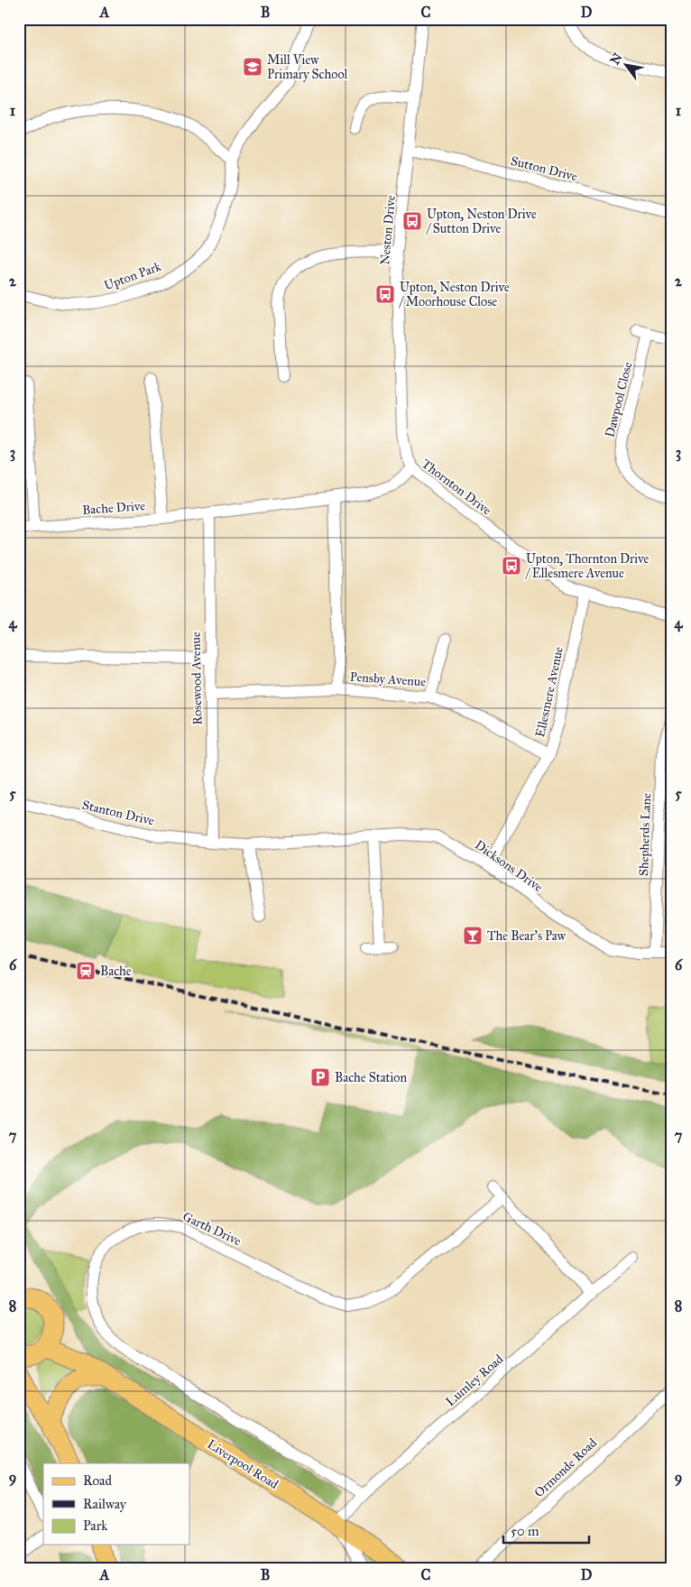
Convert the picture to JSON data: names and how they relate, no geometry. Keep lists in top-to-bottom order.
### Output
{
  "streets": {
    "highway": ["Liverpool Road"],
    "street": [
      "Sutton Drive",
      "Neston Drive",
      "Upton Park",
      "Dawpool Close",
      "Thornton Drive",
      "Bache Drive",
      "Rosewood Avenue",
      "Pensby Avenue",
      "Ellesmere Avenue",
      "Stanton Drive",
      "Shepherds Lane",
      "Dicksons Drive",
      "Garth Drive",
      "Lumley Road",
      "Ormonde Road"
    ]
  },
  "crossings": [
    ["Sutton Drive", "Neston Drive"],
    ["Neston Drive", "Thornton Drive"],
    ["Thornton Drive", "Bache Drive"],
    ["Thornton Drive", "Rosewood Avenue"],
    ["Thornton Drive", "Ellesmere Avenue"],
    ["Bache Drive", "Rosewood Avenue"],
    ["Rosewood Avenue", "Pensby Avenue"],
    ["Rosewood Avenue", "Stanton Drive"],
    ["Rosewood Avenue", "Dicksons Drive"],
    ["Pensby Avenue", "Ellesmere Avenue"],
    ["Ellesmere Avenue", "Dicksons Drive"],
    ["Stanton Drive", "Dicksons Drive"],
    ["Shepherds Lane", "Dicksons Drive"],
    ["Garth Drive", "Lumley Road"],
    ["Lumley Road", "Liverpool Road"]
  ],
  "places": {
    "school or university": ["Mill View Primary School"],
    "bus stop": ["Upton, Neston Drive / Sutton Drive", "Upton, Neston Drive / Moorhouse Close", "Upton, Thornton Drive / Ellesmere Avenue"],
    "bar": ["The Bear's Paw"],
    "station": ["Bache"],
    "parking": ["Bache Station"]
  },
  "legend": ["Road", "Railway", "Park"],
  "scale_bar": "50 m",
  "north": "top left",
  "grid": {
    "columns": [
      "A",
      "B",
      "C",
      "D"
    ],
    "rows": [
      "1",
      "2",
      "3",
      "4",
      "5",
      "6",
      "7",
      "8",
      "9"
    ]
  }
}
